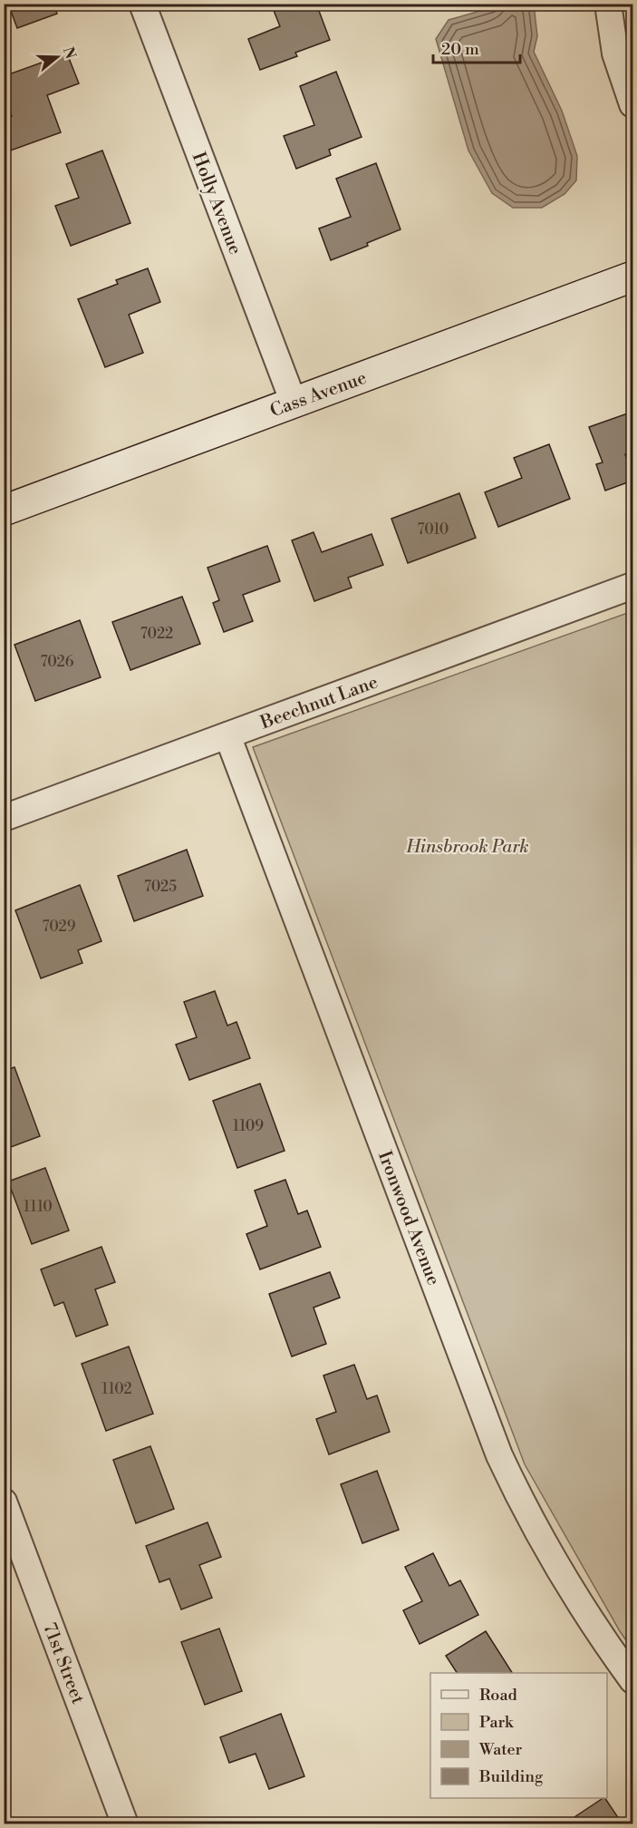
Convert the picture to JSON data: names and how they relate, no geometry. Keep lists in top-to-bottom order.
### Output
{
  "streets": {
    "main road": ["Cass Avenue"],
    "street": [
      "Holly Avenue",
      "Beechnut Lane",
      "Ironwood Avenue",
      "71st Street"
    ]
  },
  "crossings": [
    ["Holly Avenue", "Cass Avenue"],
    ["Beechnut Lane", "Ironwood Avenue"]
  ],
  "parks": ["Hinsbrook Park"],
  "house_numbers": [
    "7010",
    "7022",
    "7026",
    "7025",
    "7029",
    "1109",
    "1110",
    "1102"
  ],
  "legend": [
    "Road",
    "Park",
    "Water",
    "Building"
  ],
  "scale_bar": "20 m",
  "north": "right"
}
